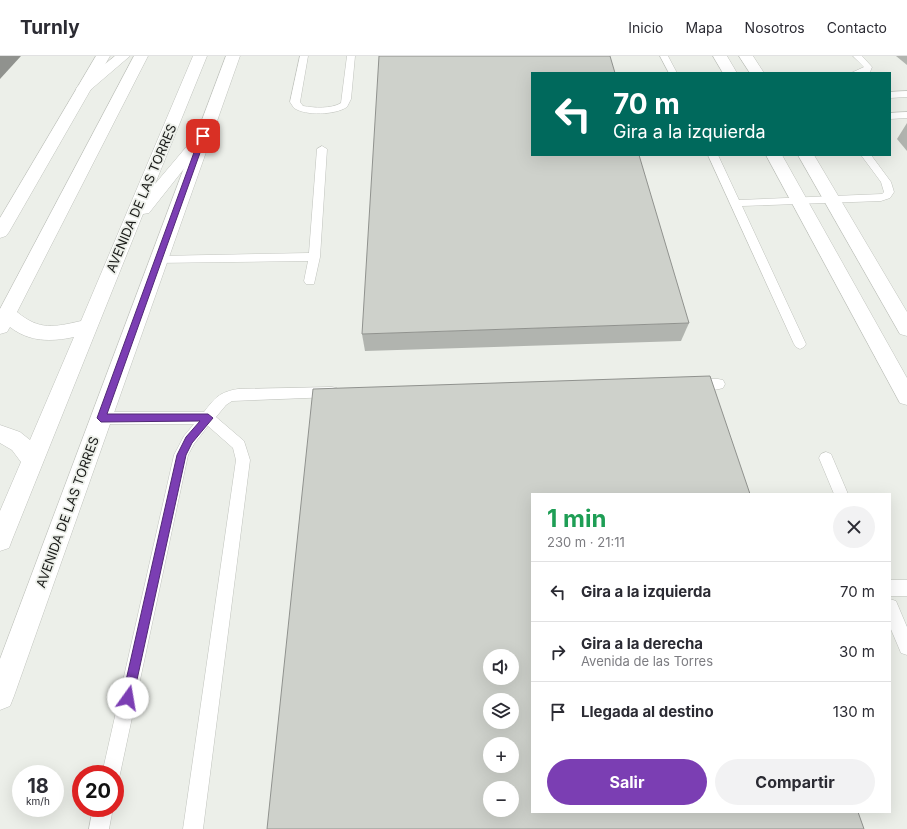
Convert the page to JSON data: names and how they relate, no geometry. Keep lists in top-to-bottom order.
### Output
{
  "streets": {
    "main road": ["AVENIDA DE LAS TORRES"]
  },
  "page": {
    "header": "Turnly",
    "nav": [
      "Inicio",
      "Mapa",
      "Nosotros",
      "Contacto"
    ],
    "turn": ["70 m", "Gira a la izquierda"],
    "heading": ["1 min", "230 m · 21:11"],
    "list": [
      {
        "name": "Gira a la izquierda",
        "value": "70 m"
      },
      {
        "name": "Gira a la derecha",
        "note": "Avenida de las Torres",
        "value": "30 m"
      },
      {
        "name": "Llegada al destino",
        "value": "130 m"
      }
    ],
    "map_buttons": ["+", "−"],
    "buttons": ["Salir", "Compartir"],
    "speed": "18 km/h",
    "limit": "20"
  }
}
